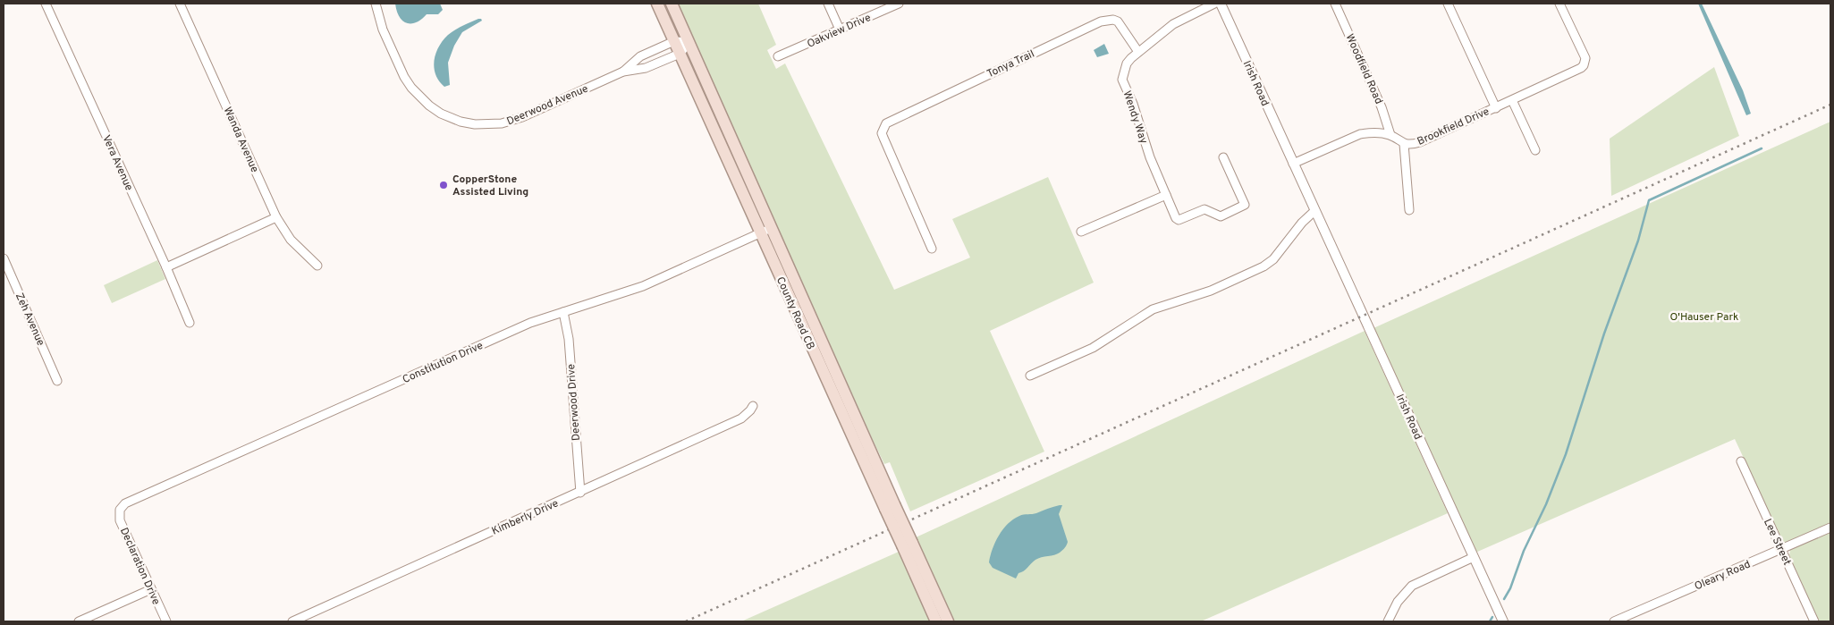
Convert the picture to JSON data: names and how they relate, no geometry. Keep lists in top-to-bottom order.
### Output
{
  "streets": {
    "main road": ["County Road CB"],
    "street": [
      "Oakview Drive",
      "Tonya Trail",
      "Woodfield Road",
      "Irish Road",
      "Deerwood Avenue",
      "Wendy Way",
      "Brookfield Drive",
      "Wanda Avenue",
      "Vera Avenue",
      "Zeh Avenue",
      "Constitution Drive",
      "Deerwood Drive",
      "Kimberly Drive",
      "Lee Street",
      "Declaration Drive",
      "Oleary Road"
    ]
  },
  "crossings": [
    ["Tonya Trail", "Wendy Way"],
    ["Woodfield Road", "Brookfield Drive"],
    ["Irish Road", "Brookfield Drive"],
    ["Deerwood Avenue", "County Road CB"],
    ["County Road CB", "Constitution Drive"],
    ["Constitution Drive", "Deerwood Drive"],
    ["Constitution Drive", "Declaration Drive"],
    ["Deerwood Drive", "Kimberly Drive"],
    ["Lee Street", "Oleary Road"]
  ],
  "parks": ["O'Hauser Park"],
  "places": ["CopperStone Assisted Living"]
}
